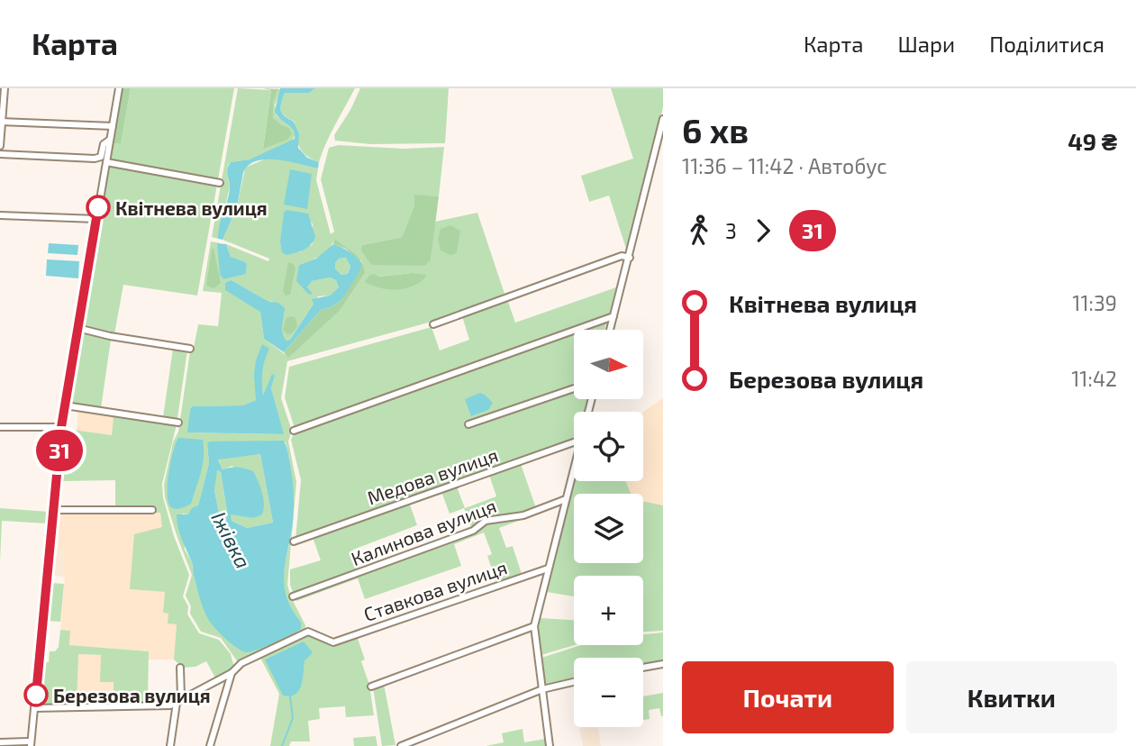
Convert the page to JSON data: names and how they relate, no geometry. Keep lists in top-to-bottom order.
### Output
{
  "streets": {
    "street": ["Медова вулиця", "Калинова вулиця", "Ставкова вулиця"]
  },
  "water": ["Іжівка"],
  "places": ["Квітнева вулиця", "Березова вулиця"],
  "lines": ["bus line 31"],
  "north": "right",
  "page": {
    "header": "Карта",
    "nav": ["Карта", "Шари", "Поділитися"],
    "on_map": "31",
    "heading": ["6 хв", "11:36 – 11:42 · Автобус", "49 ₴"],
    "legs": ["3", "31"],
    "list": [
      {
        "name": "Квітнева вулиця",
        "value": "11:39"
      },
      {
        "name": "Березова вулиця",
        "value": "11:42"
      }
    ],
    "map_buttons": ["+", "−"],
    "buttons": ["Почати", "Квитки"]
  }
}
